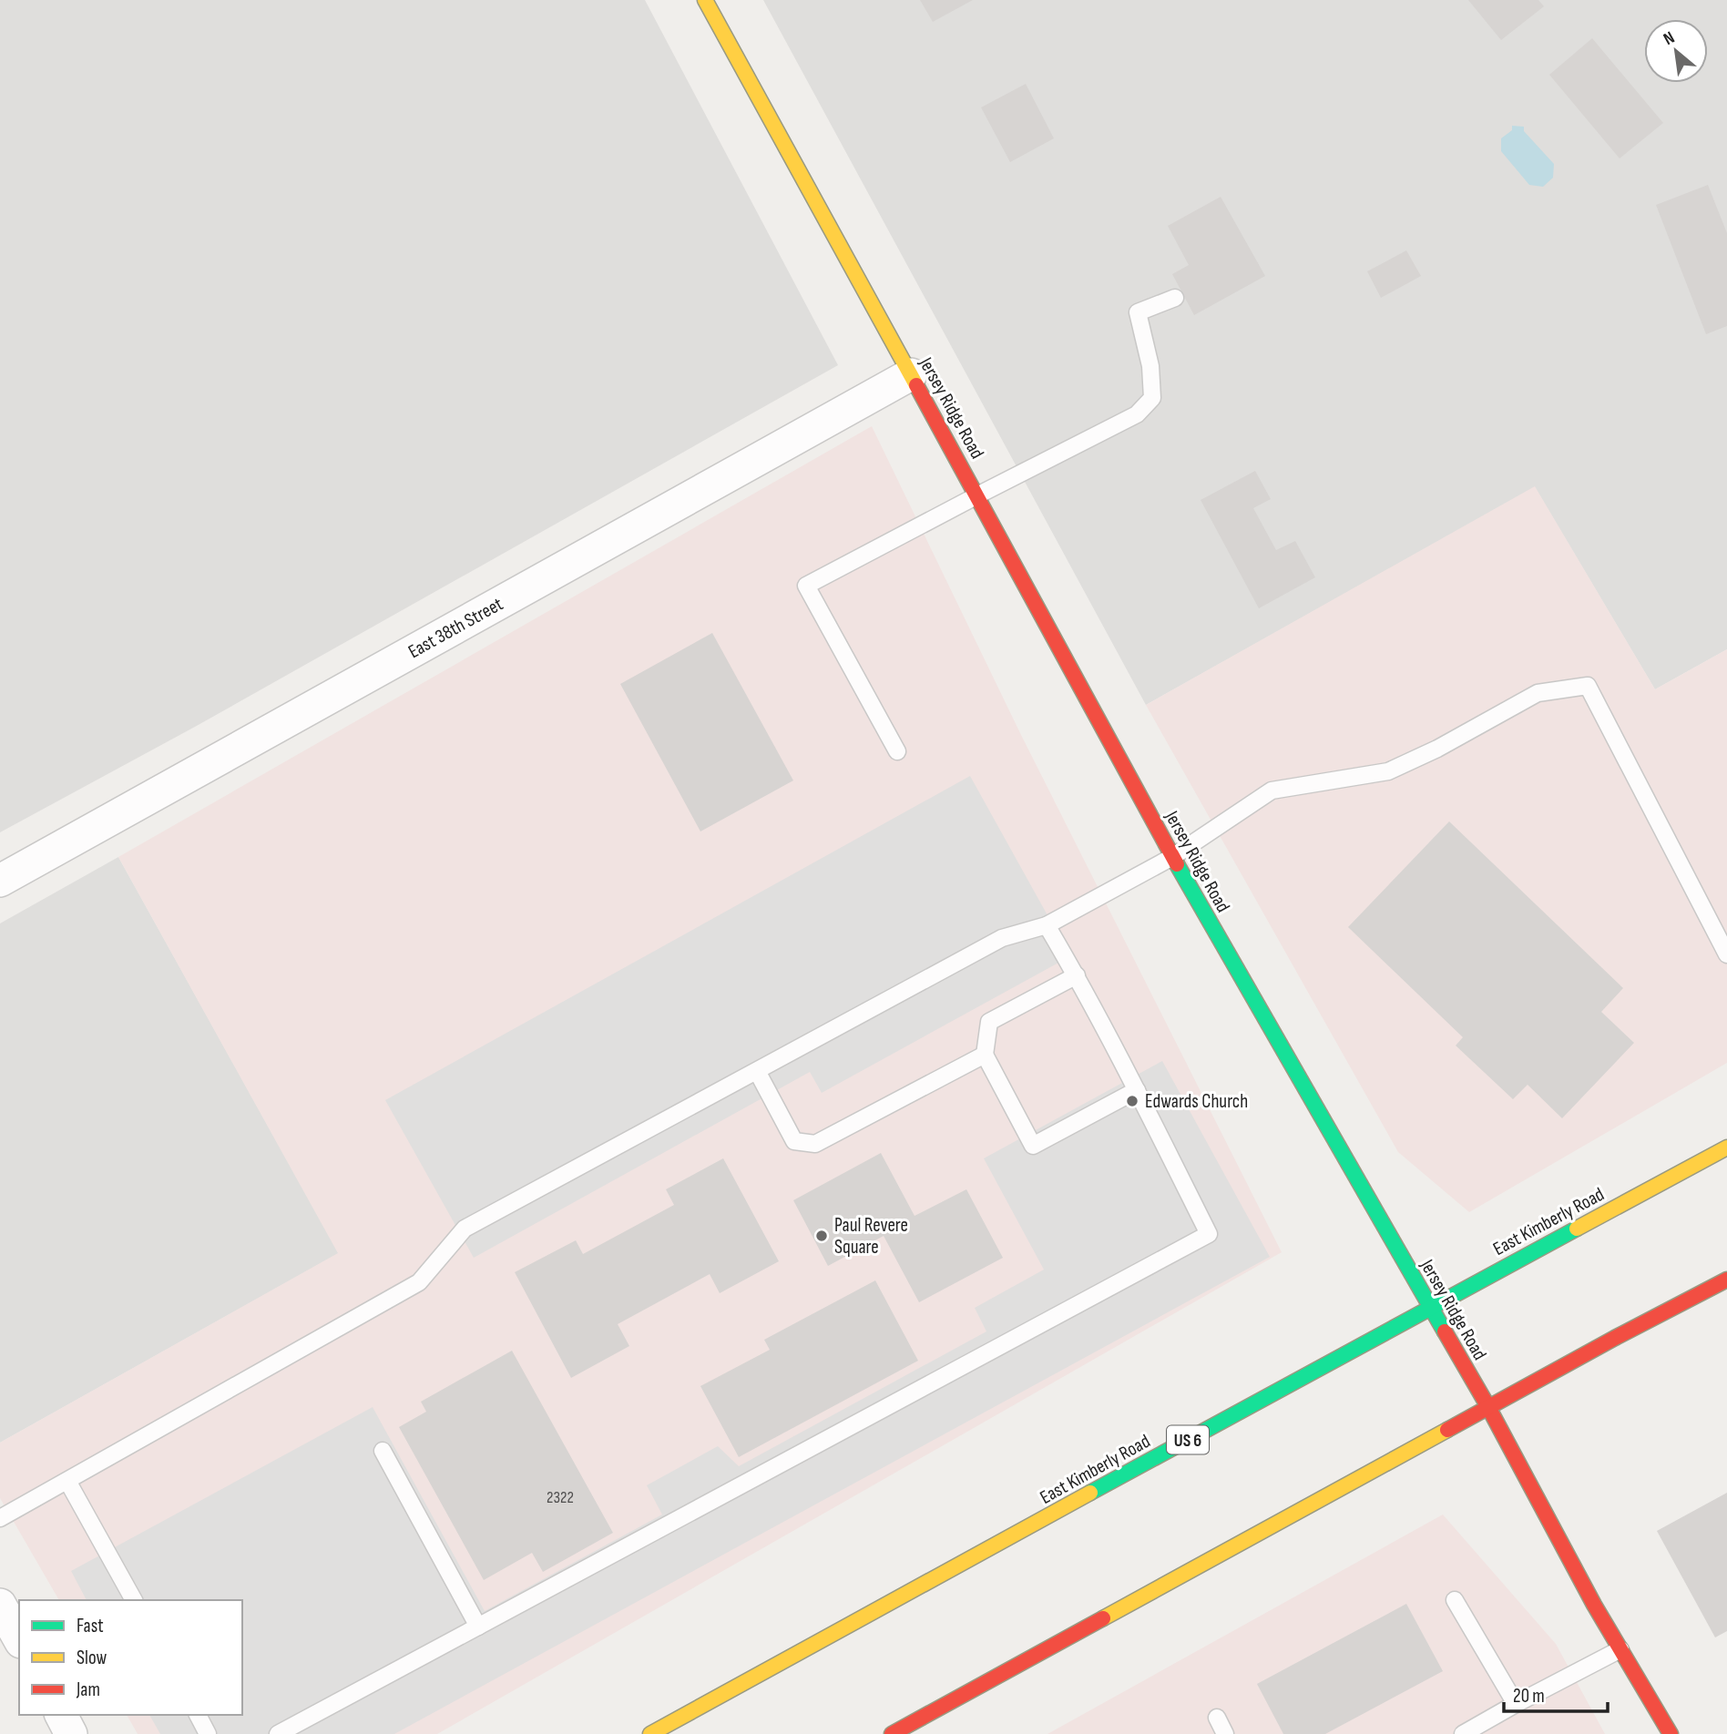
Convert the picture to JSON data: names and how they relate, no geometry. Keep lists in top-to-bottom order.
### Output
{
  "streets": {
    "main road": ["Jersey Ridge Road", "East Kimberly Road", "US 6"],
    "street": ["East 38th Street"]
  },
  "crossings": [
    ["Jersey Ridge Road", "East 38th Street"],
    ["Jersey Ridge Road", "East Kimberly Road"]
  ],
  "places": ["Edwards Church", "Paul Revere Square"],
  "house_numbers": ["2322"],
  "legend": ["Fast", "Slow", "Jam"],
  "scale_bar": "20 m",
  "north": "top left"
}
